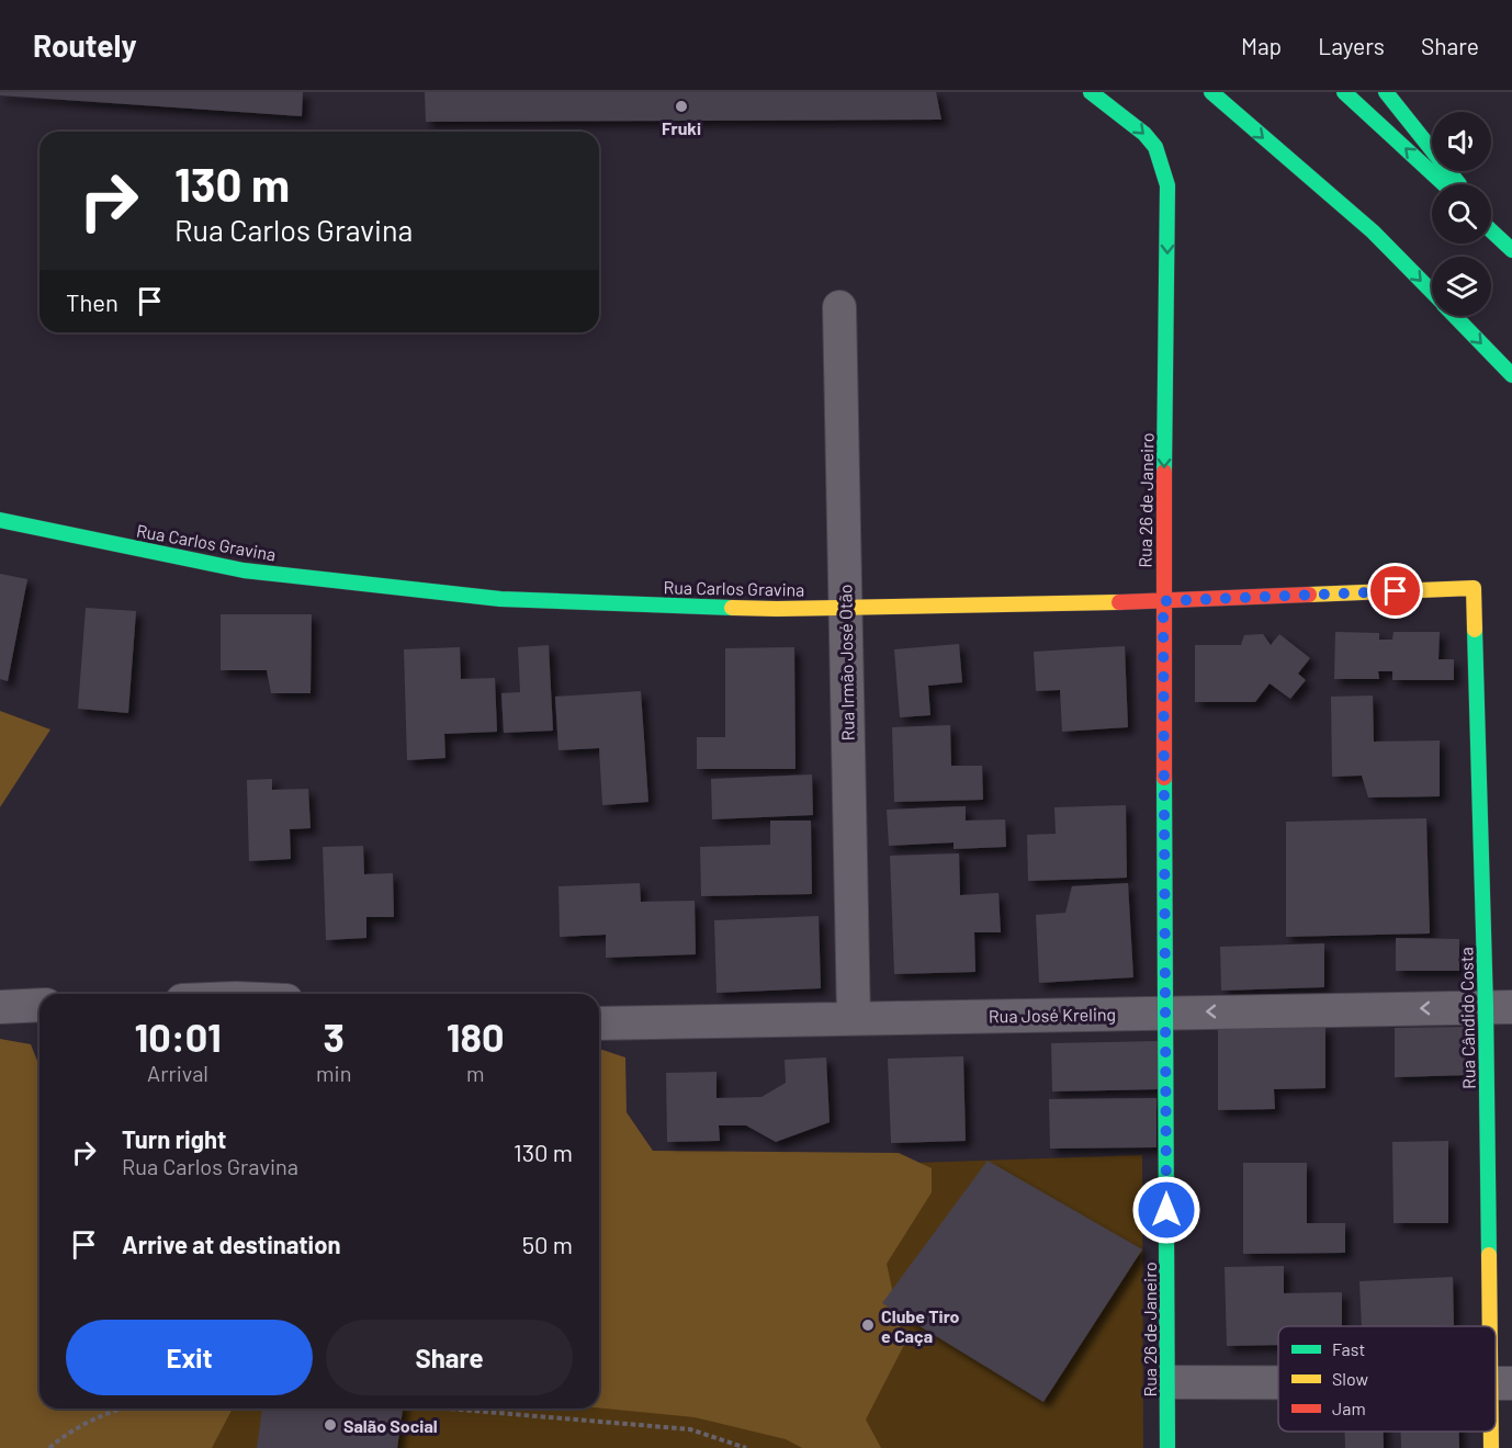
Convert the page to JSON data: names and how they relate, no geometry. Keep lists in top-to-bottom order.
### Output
{
  "streets": {
    "main road": ["Rua 26 de Janeiro", "Rua Carlos Gravina", "Rua Cândido Costa"],
    "street": ["Rua Irmão José Otão", "Rua José Kreling"]
  },
  "crossings": [
    ["Rua 26 de Janeiro", "Rua Carlos Gravina"],
    ["Rua 26 de Janeiro", "Rua José Kreling"],
    ["Rua Carlos Gravina", "Rua Irmão José Otão"],
    ["Rua Carlos Gravina", "Rua Cândido Costa"],
    ["Rua Irmão José Otão", "Rua José Kreling"],
    ["Rua José Kreling", "Rua Cândido Costa"]
  ],
  "one_way": ["Rua 26 de Janeiro", "Rua José Kreling"],
  "places": ["Fruki", "Clube Tiro e Caça", "Salão Social"],
  "legend": ["Fast", "Slow", "Jam"],
  "page": {
    "header": "Routely",
    "nav": ["Map", "Layers", "Share"],
    "turn": ["130 m", "Rua Carlos Gravina"],
    "then": "Then",
    "eta": [
      "10:01",
      "Arrival",
      "3",
      "min",
      "180",
      "m"
    ],
    "list": [
      {
        "name": "Turn right",
        "note": "Rua Carlos Gravina",
        "value": "130 m"
      },
      {
        "name": "Arrive at destination",
        "value": "50 m"
      }
    ],
    "buttons": ["Exit", "Share"]
  }
}
